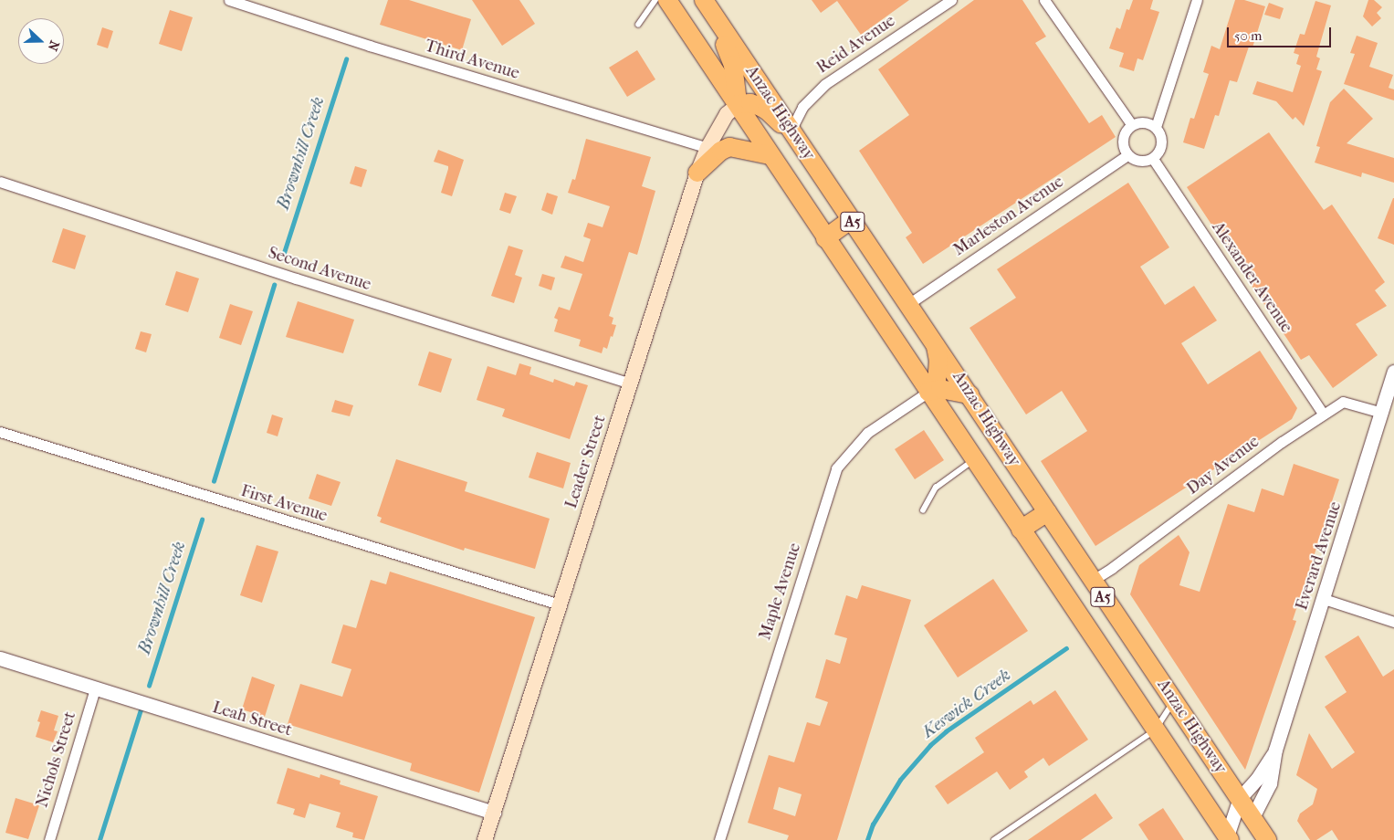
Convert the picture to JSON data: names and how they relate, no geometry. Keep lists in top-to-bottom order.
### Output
{
  "streets": {
    "highway": ["Anzac Highway", "A5"],
    "main road": ["Leader Street"],
    "street": [
      "Reid Avenue",
      "Third Avenue",
      "Marleston Avenue",
      "Second Avenue",
      "Alexander Avenue",
      "Day Avenue",
      "First Avenue",
      "Everard Avenue",
      "Maple Avenue",
      "Leah Street",
      "Nichols Street"
    ]
  },
  "crossings": [
    ["Reid Avenue", "Anzac Highway"],
    ["Third Avenue", "Leader Street"],
    ["Anzac Highway", "Marleston Avenue"],
    ["Anzac Highway", "Leader Street"],
    ["Anzac Highway", "Day Avenue"],
    ["Anzac Highway", "Everard Avenue"],
    ["Anzac Highway", "Maple Avenue"],
    ["Marleston Avenue", "Alexander Avenue"],
    ["Second Avenue", "Leader Street"],
    ["Alexander Avenue", "Day Avenue"],
    ["Leader Street", "First Avenue"],
    ["Leader Street", "Leah Street"],
    ["Day Avenue", "Everard Avenue"],
    ["Leah Street", "Nichols Street"]
  ],
  "water": ["Brownhill Creek", "Keswick Creek"],
  "scale_bar": "50 m",
  "north": "right"
}
